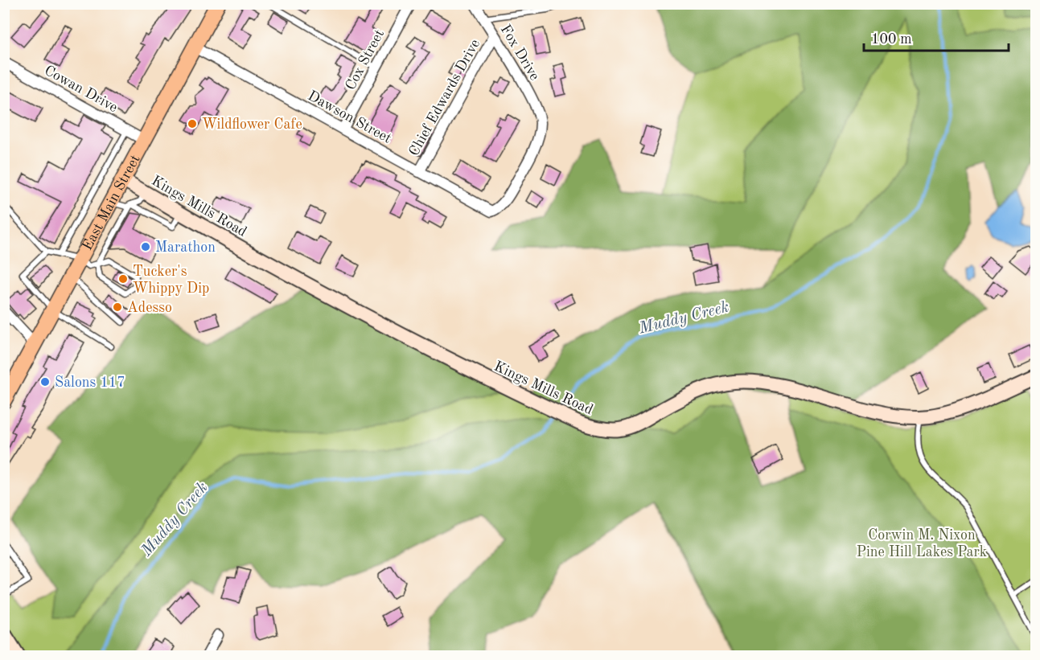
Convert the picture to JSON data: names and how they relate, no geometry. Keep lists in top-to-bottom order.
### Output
{
  "streets": {
    "main road": ["East Main Street"],
    "street": [
      "Fox Drive",
      "Cox Street",
      "Cowan Drive",
      "Chief Edwards Drive",
      "Dawson Street",
      "Kings Mills Road"
    ]
  },
  "crossings": [
    ["Fox Drive", "Chief Edwards Drive"],
    ["Fox Drive", "Dawson Street"],
    ["Cox Street", "Dawson Street"],
    ["Cowan Drive", "East Main Street"],
    ["Chief Edwards Drive", "Dawson Street"],
    ["Dawson Street", "East Main Street"],
    ["East Main Street", "Kings Mills Road"]
  ],
  "water": ["Muddy Creek"],
  "parks": ["Corwin M. Nixon Pine Hill Lakes Park"],
  "places": [
    "Wildflower Cafe",
    "Marathon",
    "Tucker's Whippy Dip",
    "Adesso",
    "Salons 117"
  ],
  "scale_bar": "100 m"
}
